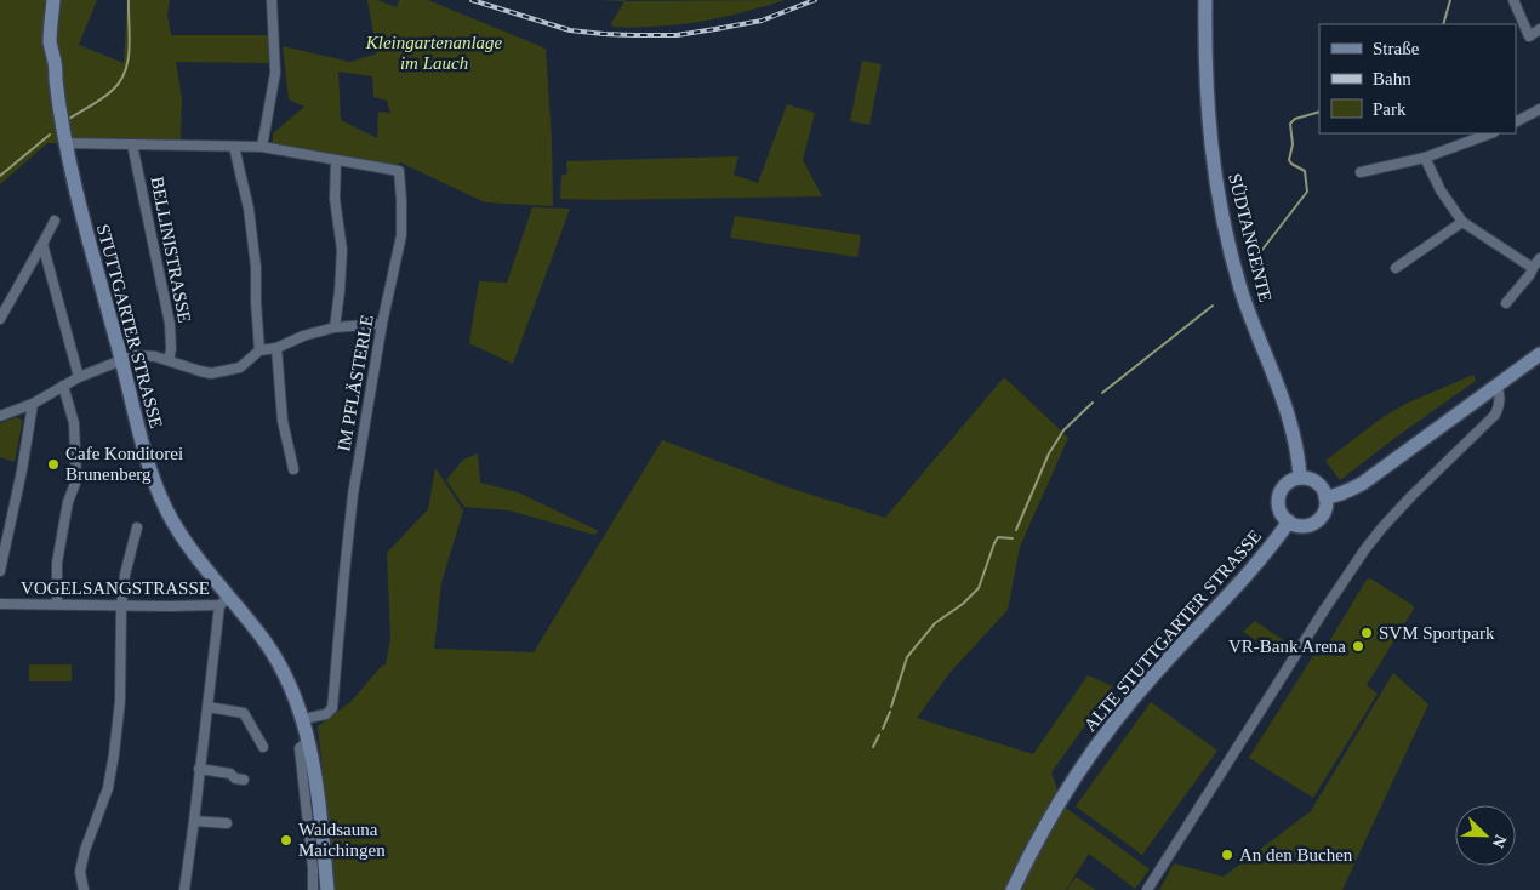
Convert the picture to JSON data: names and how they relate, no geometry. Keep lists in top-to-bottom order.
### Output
{
  "streets": {
    "main road": ["SÜDTANGENTE", "STUTTGARTER STRASSE", "ALTE STUTTGARTER STRASSE"],
    "street": ["BELLINISTRASSE", "IM PFLÄSTERLE", "VOGELSANGSTRASSE"]
  },
  "crossings": [
    ["SÜDTANGENTE", "ALTE STUTTGARTER STRASSE"],
    ["BELLINISTRASSE", "IM PFLÄSTERLE"],
    ["STUTTGARTER STRASSE", "IM PFLÄSTERLE"],
    ["STUTTGARTER STRASSE", "VOGELSANGSTRASSE"]
  ],
  "parks": ["Kleingartenanlage im Lauch"],
  "places": [
    "Cafe Konditorei Brunenberg",
    "SVM Sportpark",
    "VR-Bank Arena",
    "Waldsauna Maichingen",
    "An den Buchen"
  ],
  "legend": ["Straße", "Bahn", "Park"],
  "north": "bottom right"
}
